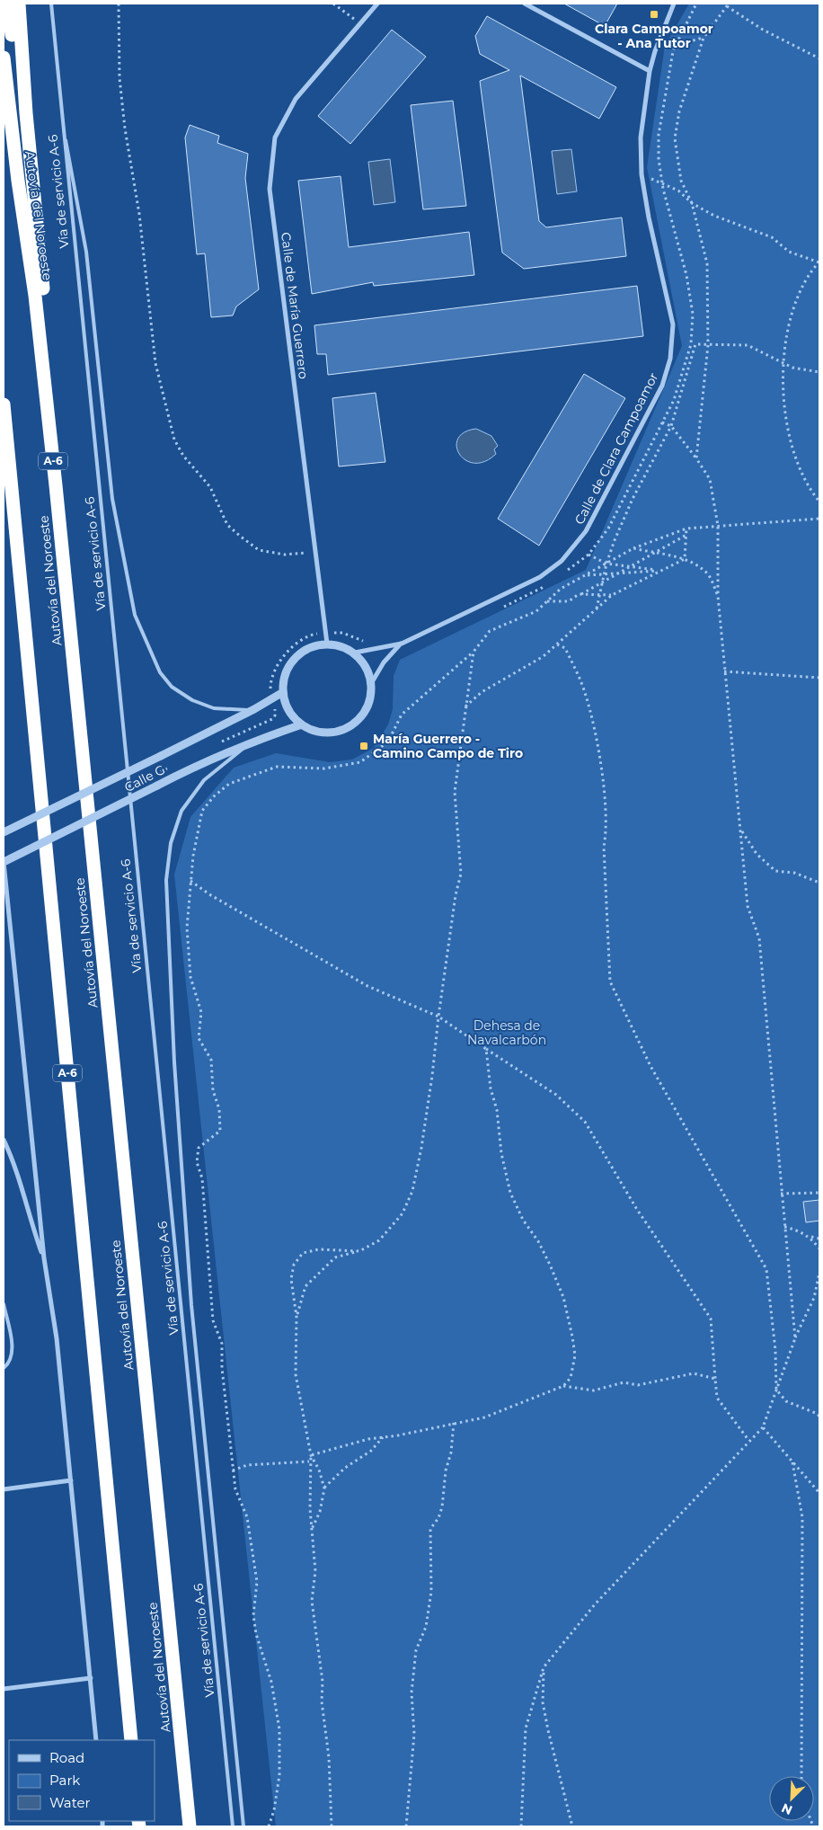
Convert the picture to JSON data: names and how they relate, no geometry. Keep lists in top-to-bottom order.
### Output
{
  "streets": {
    "highway": ["Autovía del Noroeste", "A-6"],
    "street": ["Calle de María Guerrero", "Calle de Clara Campoamor", "Calle G"],
    "lane": ["Vía de servicio A-6"]
  },
  "crossings": [
    ["Calle de María Guerrero", "Calle de Clara Campoamor"],
    ["Calle de María Guerrero", "Calle G"],
    ["Calle de Clara Campoamor", "Calle G"]
  ],
  "parks": ["Dehesa de Navalcarbón"],
  "places": {
    "transit": ["Clara Campoamor - Ana Tutor", "María Guerrero - Camino Campo de Tiro"]
  },
  "legend": ["Road", "Park", "Water"],
  "north": "bottom left"
}
